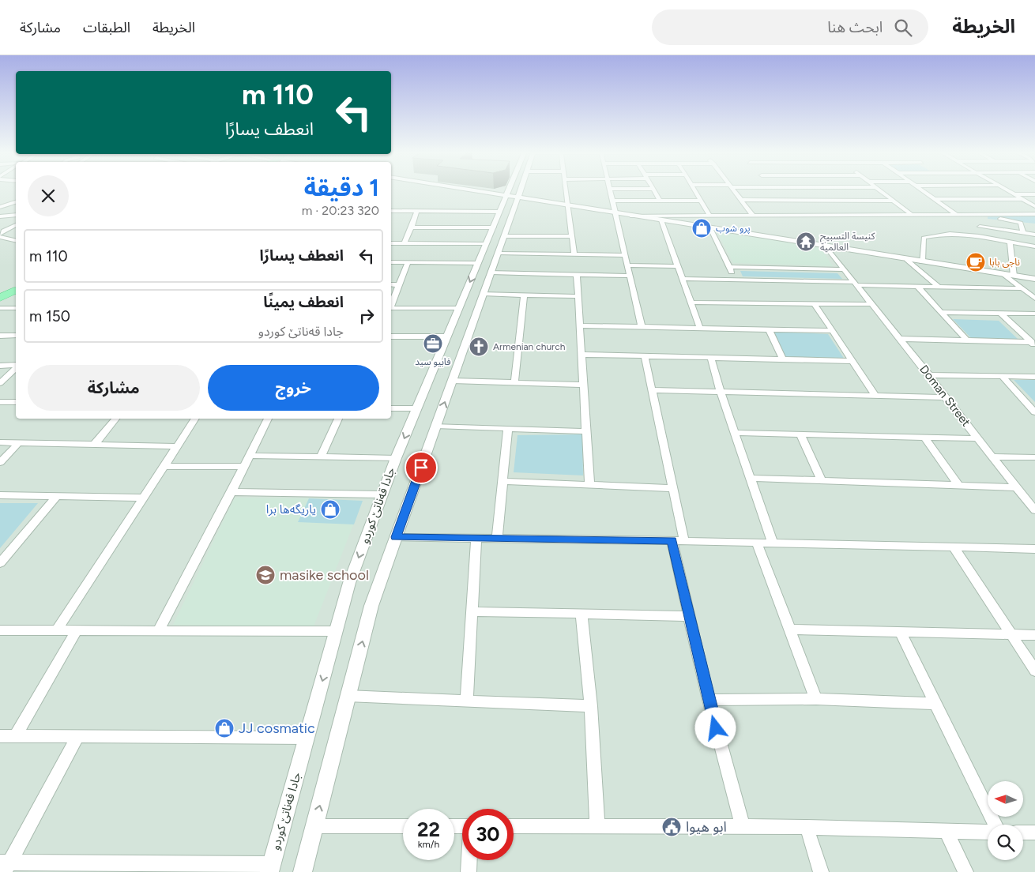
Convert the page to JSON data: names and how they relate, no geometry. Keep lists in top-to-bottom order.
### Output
{
  "streets": {
    "street": ["Doman Street", "جادا قەناتێ کوردو"]
  },
  "places": {
    "shop": ["پرو شوب", "یاریگەھا برا", "JJ cosmatic"],
    "temple": ["كنيسة التسبيح العالمية"],
    "cafe": ["ناجى بابا"],
    "office": ["فابيو سيد"],
    "church": ["Armenian church"],
    "school or university": ["masike school"],
    "public building": ["ابو هيوا"]
  },
  "north": "left",
  "page": {
    "header": "الخريطة",
    "search": "ابحث هنا",
    "nav": ["الخريطة", "الطبقات", "مشاركة"],
    "turn": ["110 m", "انعطف يسارًا"],
    "heading": ["1 دقيقة", "320 m · 20:23"],
    "list": [
      {
        "name": "انعطف يسارًا",
        "value": "110 m"
      },
      {
        "name": "انعطف يمينًا",
        "note": "جادا قەناتێ کوردو",
        "value": "150 m"
      }
    ],
    "buttons": ["خروج", "مشاركة"],
    "speed": "22 km/h",
    "limit": "30"
  }
}
